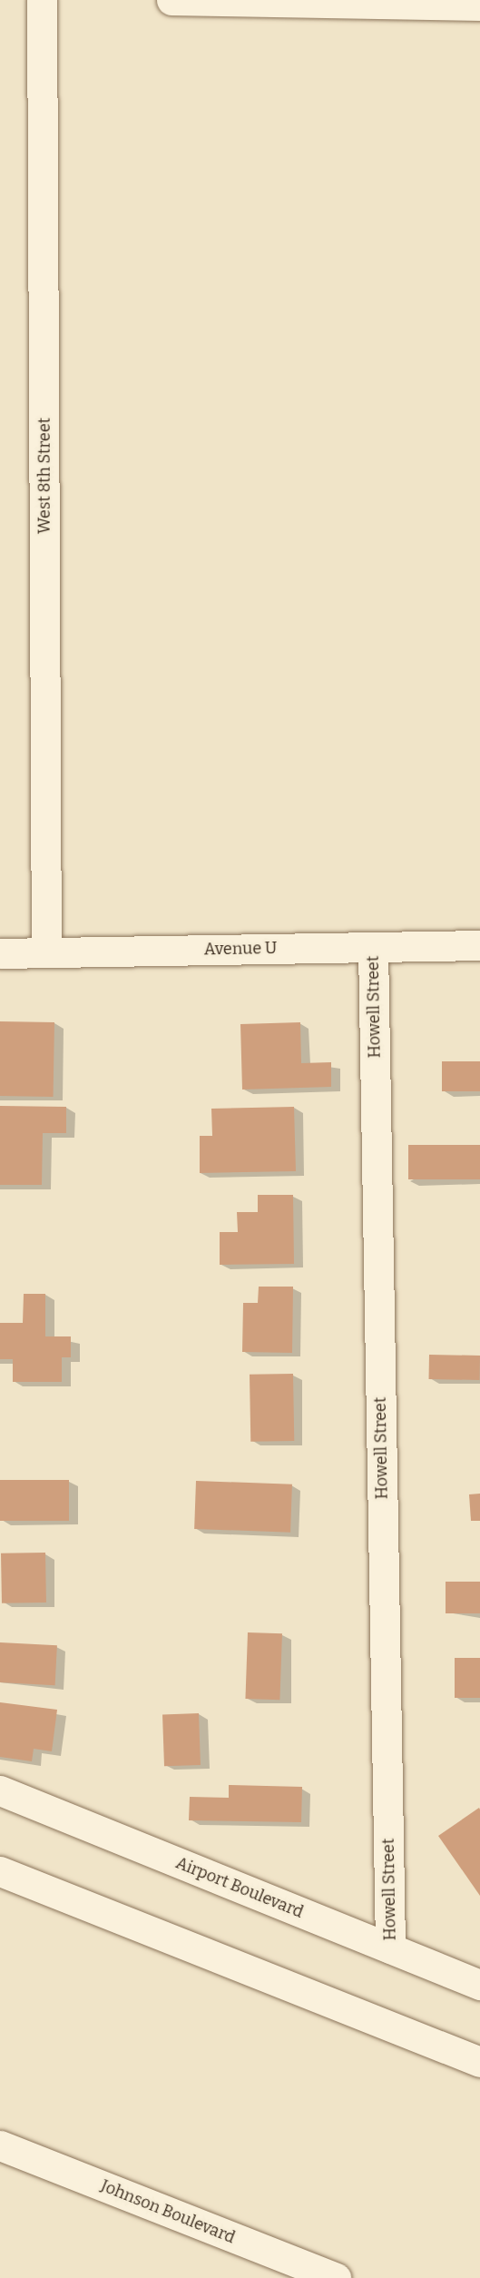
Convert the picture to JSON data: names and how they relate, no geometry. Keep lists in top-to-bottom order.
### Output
{
  "streets": {
    "street": [
      "West 8th Street",
      "Avenue U",
      "Howell Street",
      "Airport Boulevard",
      "Johnson Boulevard"
    ]
  },
  "crossings": [
    ["West 8th Street", "Avenue U"],
    ["Avenue U", "Howell Street"],
    ["Howell Street", "Airport Boulevard"]
  ]
}
